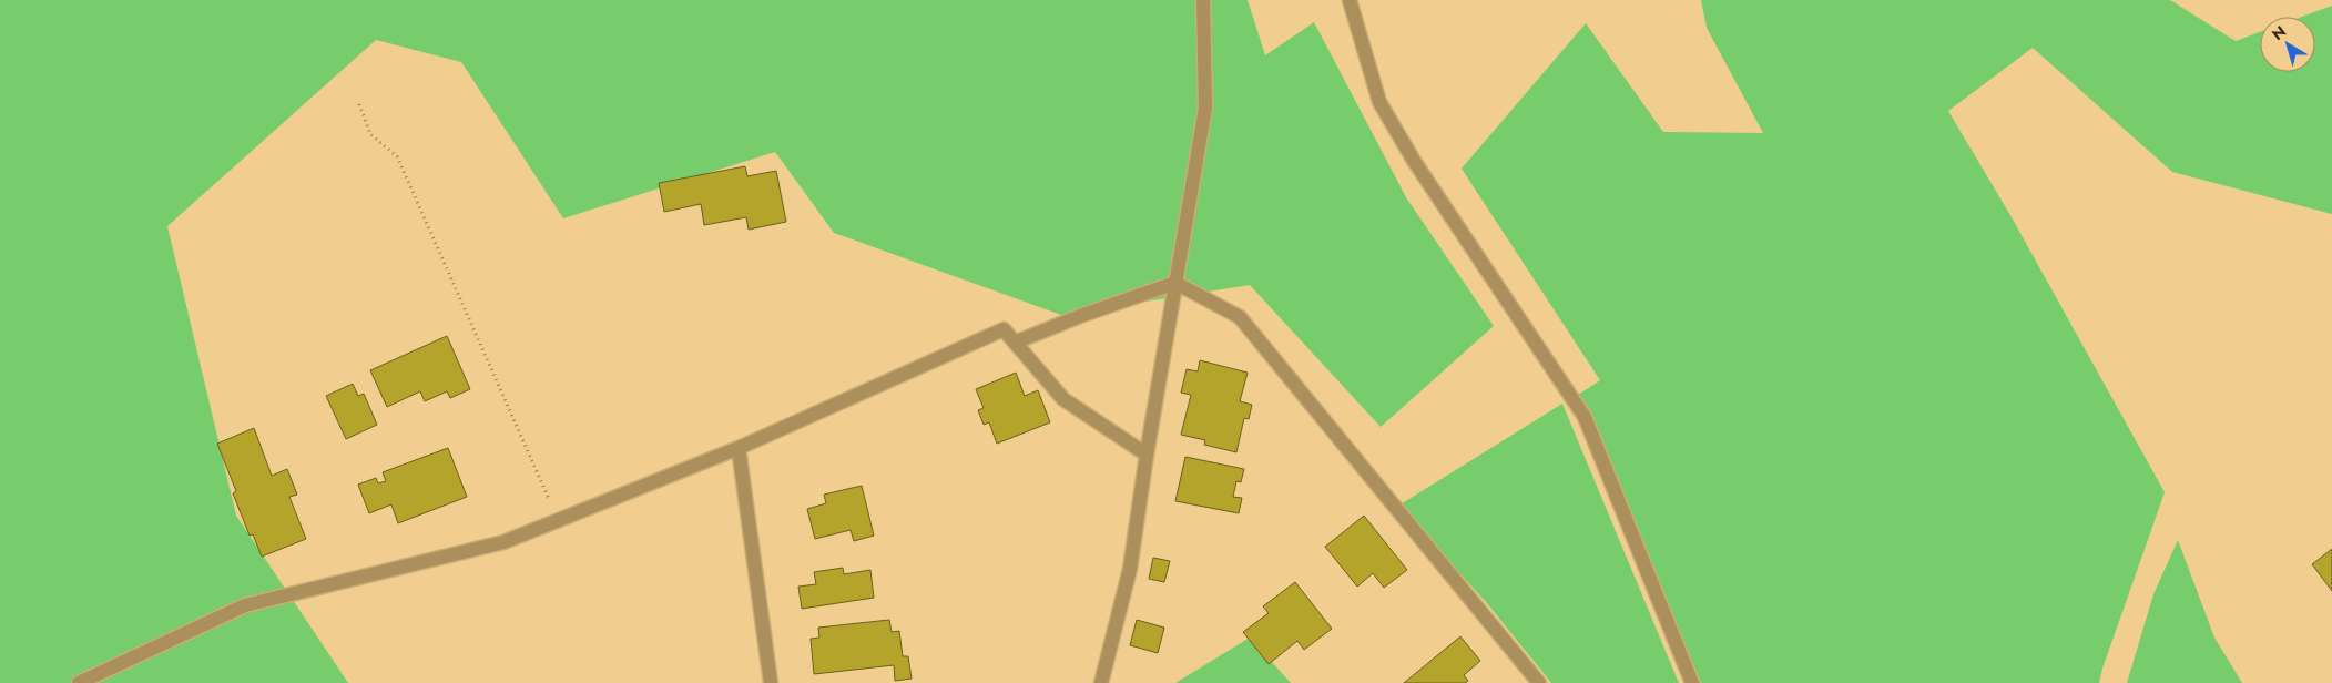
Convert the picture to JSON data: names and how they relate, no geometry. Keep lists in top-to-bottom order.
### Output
{
  "north": "top left"
}
